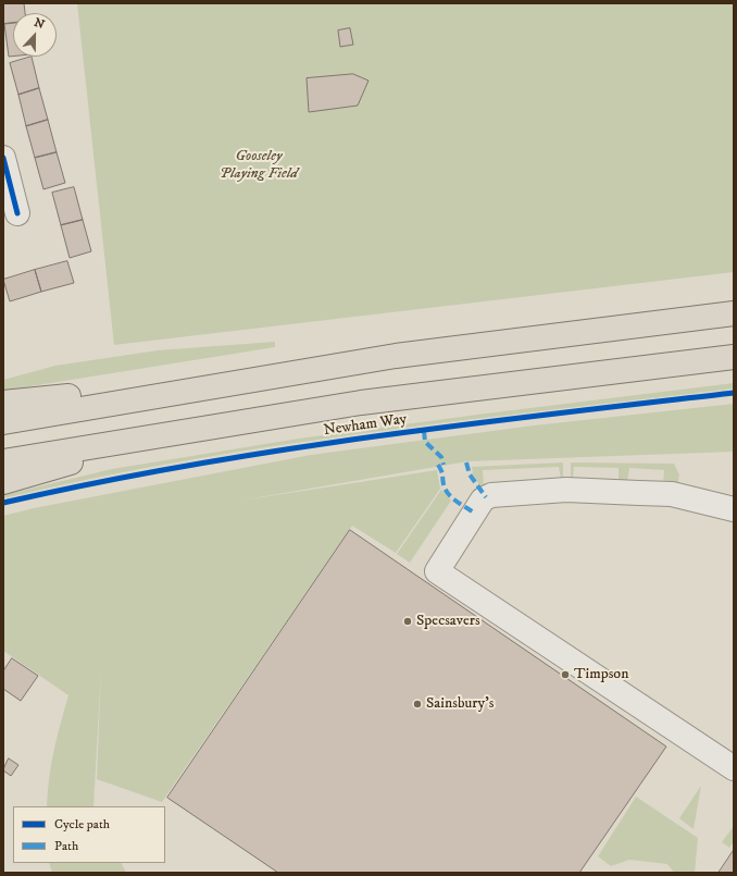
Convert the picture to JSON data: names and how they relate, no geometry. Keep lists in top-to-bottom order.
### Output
{
  "streets": {
    "highway": ["Newham Way"]
  },
  "parks": ["Gooseley Playing Field"],
  "places": ["Specsavers", "Timpson", "Sainsbury's"],
  "legend": ["Cycle path", "Path"],
  "north": "top"
}
